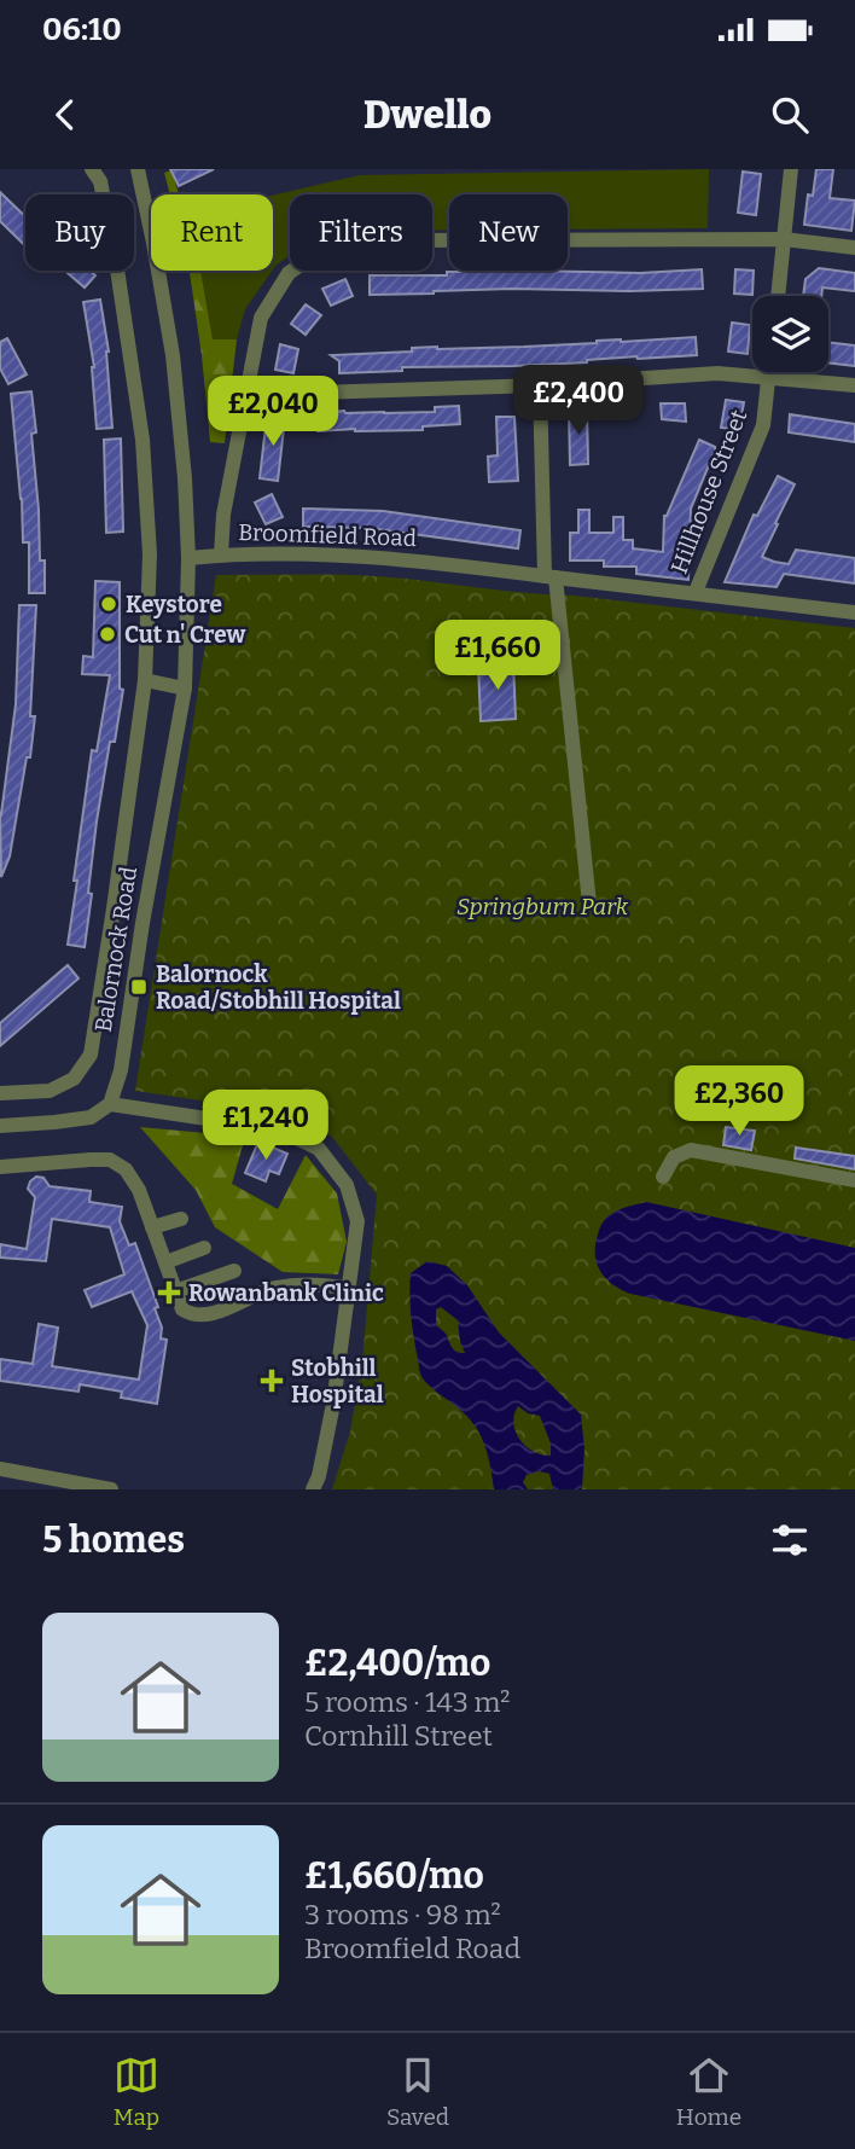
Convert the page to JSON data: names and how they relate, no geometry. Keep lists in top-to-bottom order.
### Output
{
  "streets": {
    "street": ["Hillhouse Street", "Broomfield Road", "Balornock Road"]
  },
  "crossings": [
    ["Hillhouse Street", "Broomfield Road"],
    ["Broomfield Road", "Balornock Road"]
  ],
  "parks": ["Springburn Park"],
  "places": {
    "other": ["Keystore", "Cut n' Crew"],
    "transit": ["Balornock Road/Stobhill Hospital"],
    "health": ["Rowanbank Clinic", "Stobhill Hospital"]
  },
  "page": {
    "status": "06:10",
    "header": "Dwello",
    "chip": [
      "Buy",
      "Rent",
      "Filters",
      "New"
    ],
    "price": [
      "£2,400",
      "£2,040",
      "£1,660",
      "£2,360",
      "£1,240"
    ],
    "heading": "5 homes",
    "list": [
      {
        "name": "£2,400/mo",
        "note": "5 rooms · 143 m² · Cornhill Street"
      },
      {
        "name": "£1,660/mo",
        "note": "3 rooms · 98 m² · Broomfield Road"
      }
    ],
    "tabs": ["Map", "Saved", "Home"]
  }
}
